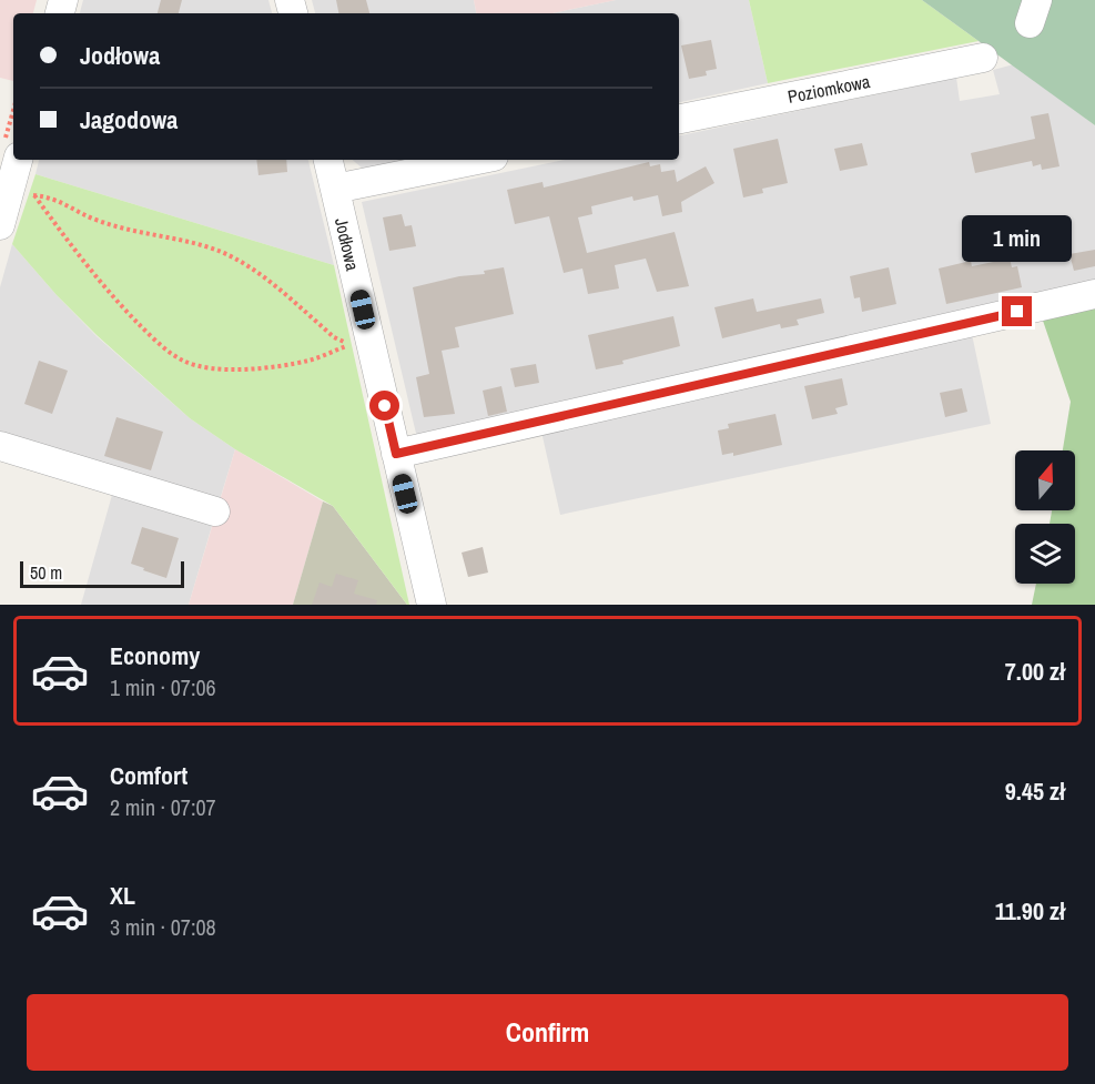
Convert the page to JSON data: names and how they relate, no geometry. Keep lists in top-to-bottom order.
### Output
{
  "streets": {
    "street": ["Poziomkowa", "Jodłowa"]
  },
  "scale_bar": "50 m",
  "north": "top",
  "page": {
    "banner": ["Jodłowa", "Jagodowa"],
    "bubble": "1 min",
    "scale": "50 m",
    "list": [
      {
        "name": "Economy",
        "note": "1 min · 07:06",
        "value": "7.00 zł"
      },
      {
        "name": "Comfort",
        "note": "2 min · 07:07",
        "value": "9.45 zł"
      },
      {
        "name": "XL",
        "note": "3 min · 07:08",
        "value": "11.90 zł"
      }
    ],
    "buttons": "Confirm"
  }
}
